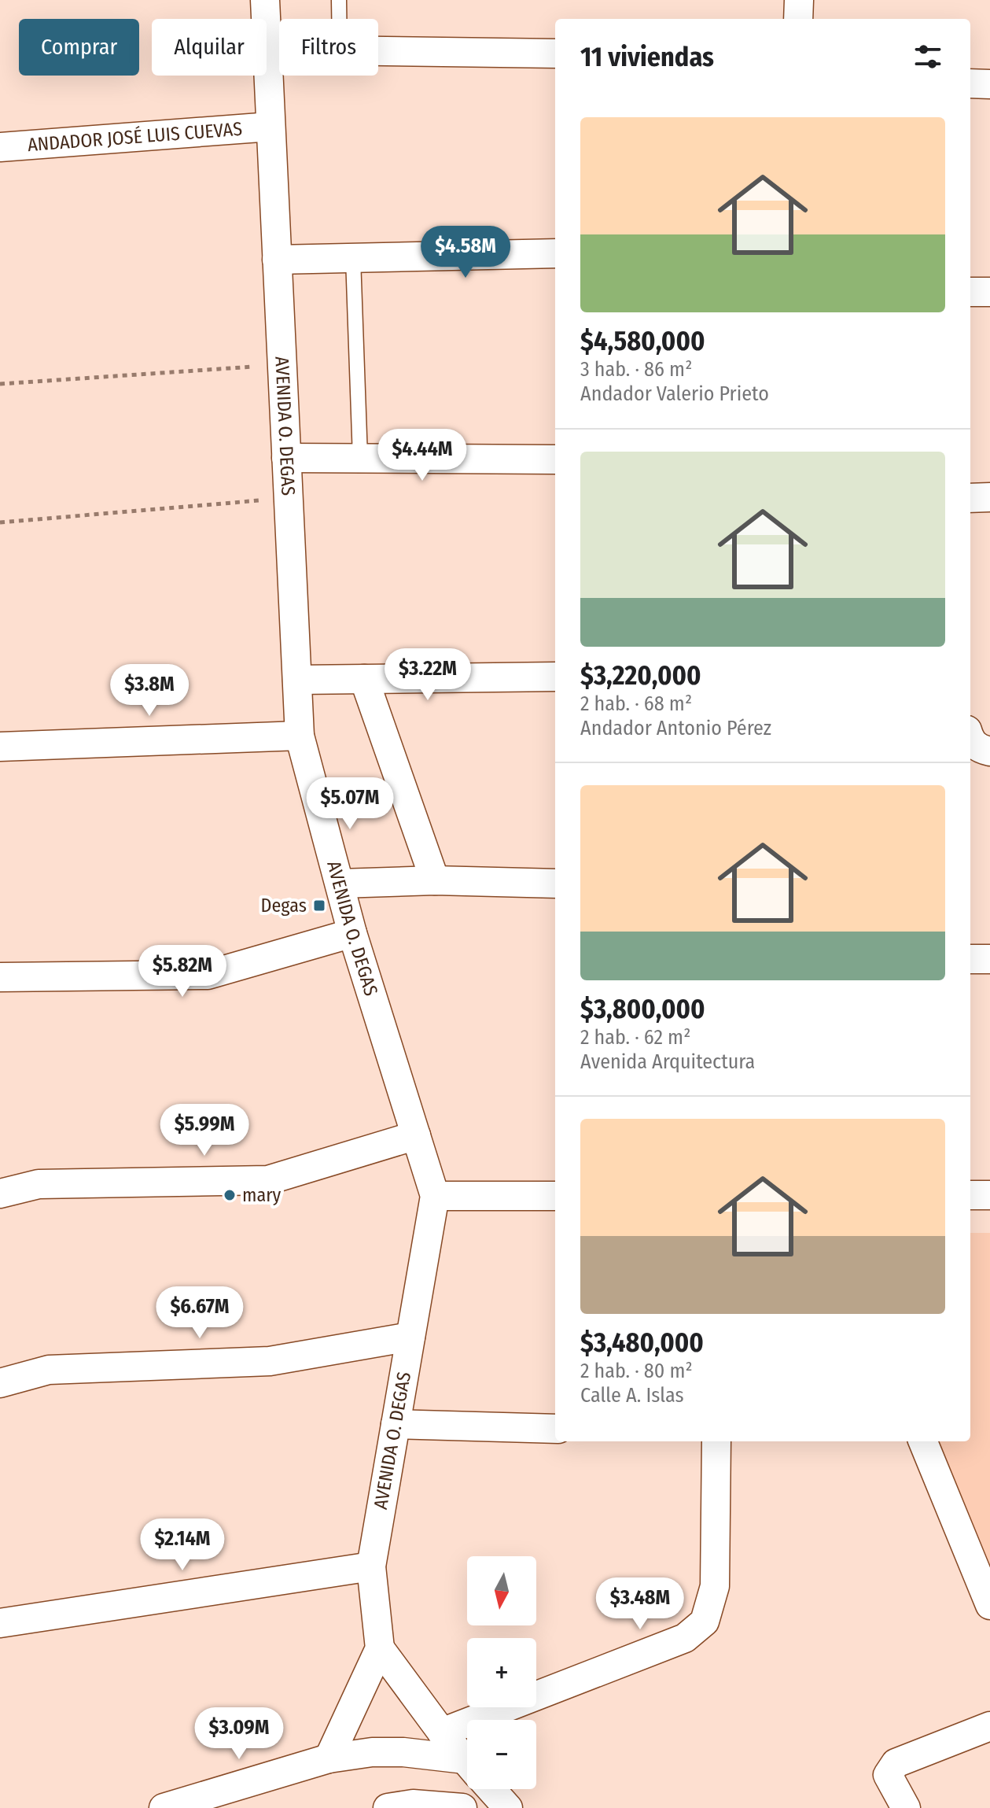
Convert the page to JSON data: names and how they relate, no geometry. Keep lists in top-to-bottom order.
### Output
{
  "streets": {
    "street": ["ANDADOR JOSÉ LUIS CUEVAS", "AVENIDA O. DEGAS"]
  },
  "crossings": [
    ["ANDADOR JOSÉ LUIS CUEVAS", "AVENIDA O. DEGAS"]
  ],
  "places": {
    "transit": ["Degas"],
    "other": ["mary"]
  },
  "north": "bottom",
  "page": {
    "chip": ["Comprar", "Alquilar", "Filtros"],
    "heading": "11 viviendas",
    "list": [
      {
        "name": "$4,580,000",
        "note": "3 hab. · 86 m² · Andador Valerio Prieto"
      },
      {
        "name": "$3,220,000",
        "note": "2 hab. · 68 m² · Andador Antonio Pérez"
      },
      {
        "name": "$3,800,000",
        "note": "2 hab. · 62 m² · Avenida Arquitectura"
      },
      {
        "name": "$3,480,000",
        "note": "2 hab. · 80 m² · Calle A. Islas"
      }
    ],
    "price": [
      "$4.58M",
      "$4.44M",
      "$3.22M",
      "$3.8M",
      "$5.07M",
      "$5.82M",
      "$5.99M",
      "$6.67M",
      "$2.14M",
      "$3.48M",
      "$3.09M"
    ],
    "map_buttons": ["+", "−"]
  }
}
